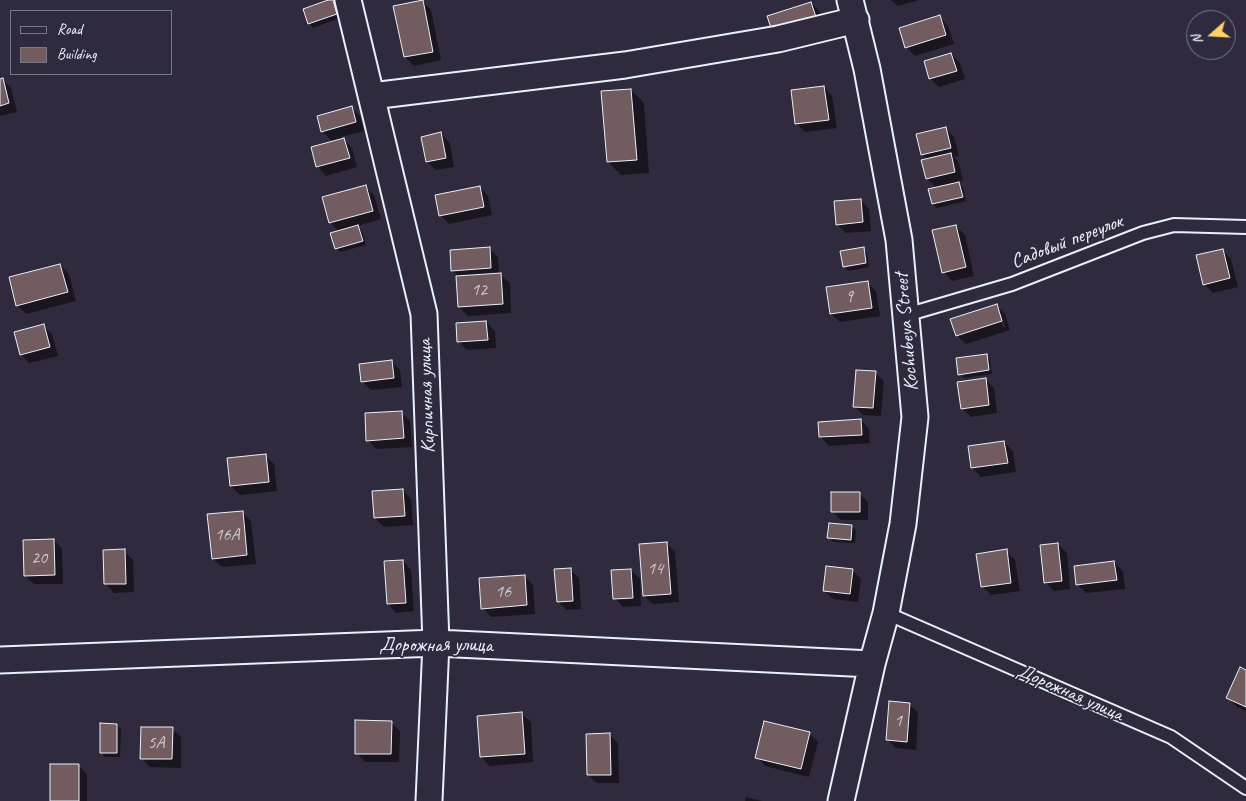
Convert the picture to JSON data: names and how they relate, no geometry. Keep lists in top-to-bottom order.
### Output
{
  "streets": {
    "street": ["Kochubeya Street", "Кирпичная улица", "Дорожная улица"],
    "lane": ["Садовый переулок"]
  },
  "crossings": [
    ["Садовый переулок", "Kochubeya Street"],
    ["Kochubeya Street", "Дорожная улица"],
    ["Кирпичная улица", "Дорожная улица"]
  ],
  "house_numbers": [
    "12",
    "9",
    "16А",
    "20",
    "14",
    "16",
    "1",
    "5А"
  ],
  "legend": ["Road", "Building"],
  "north": "left"
}
